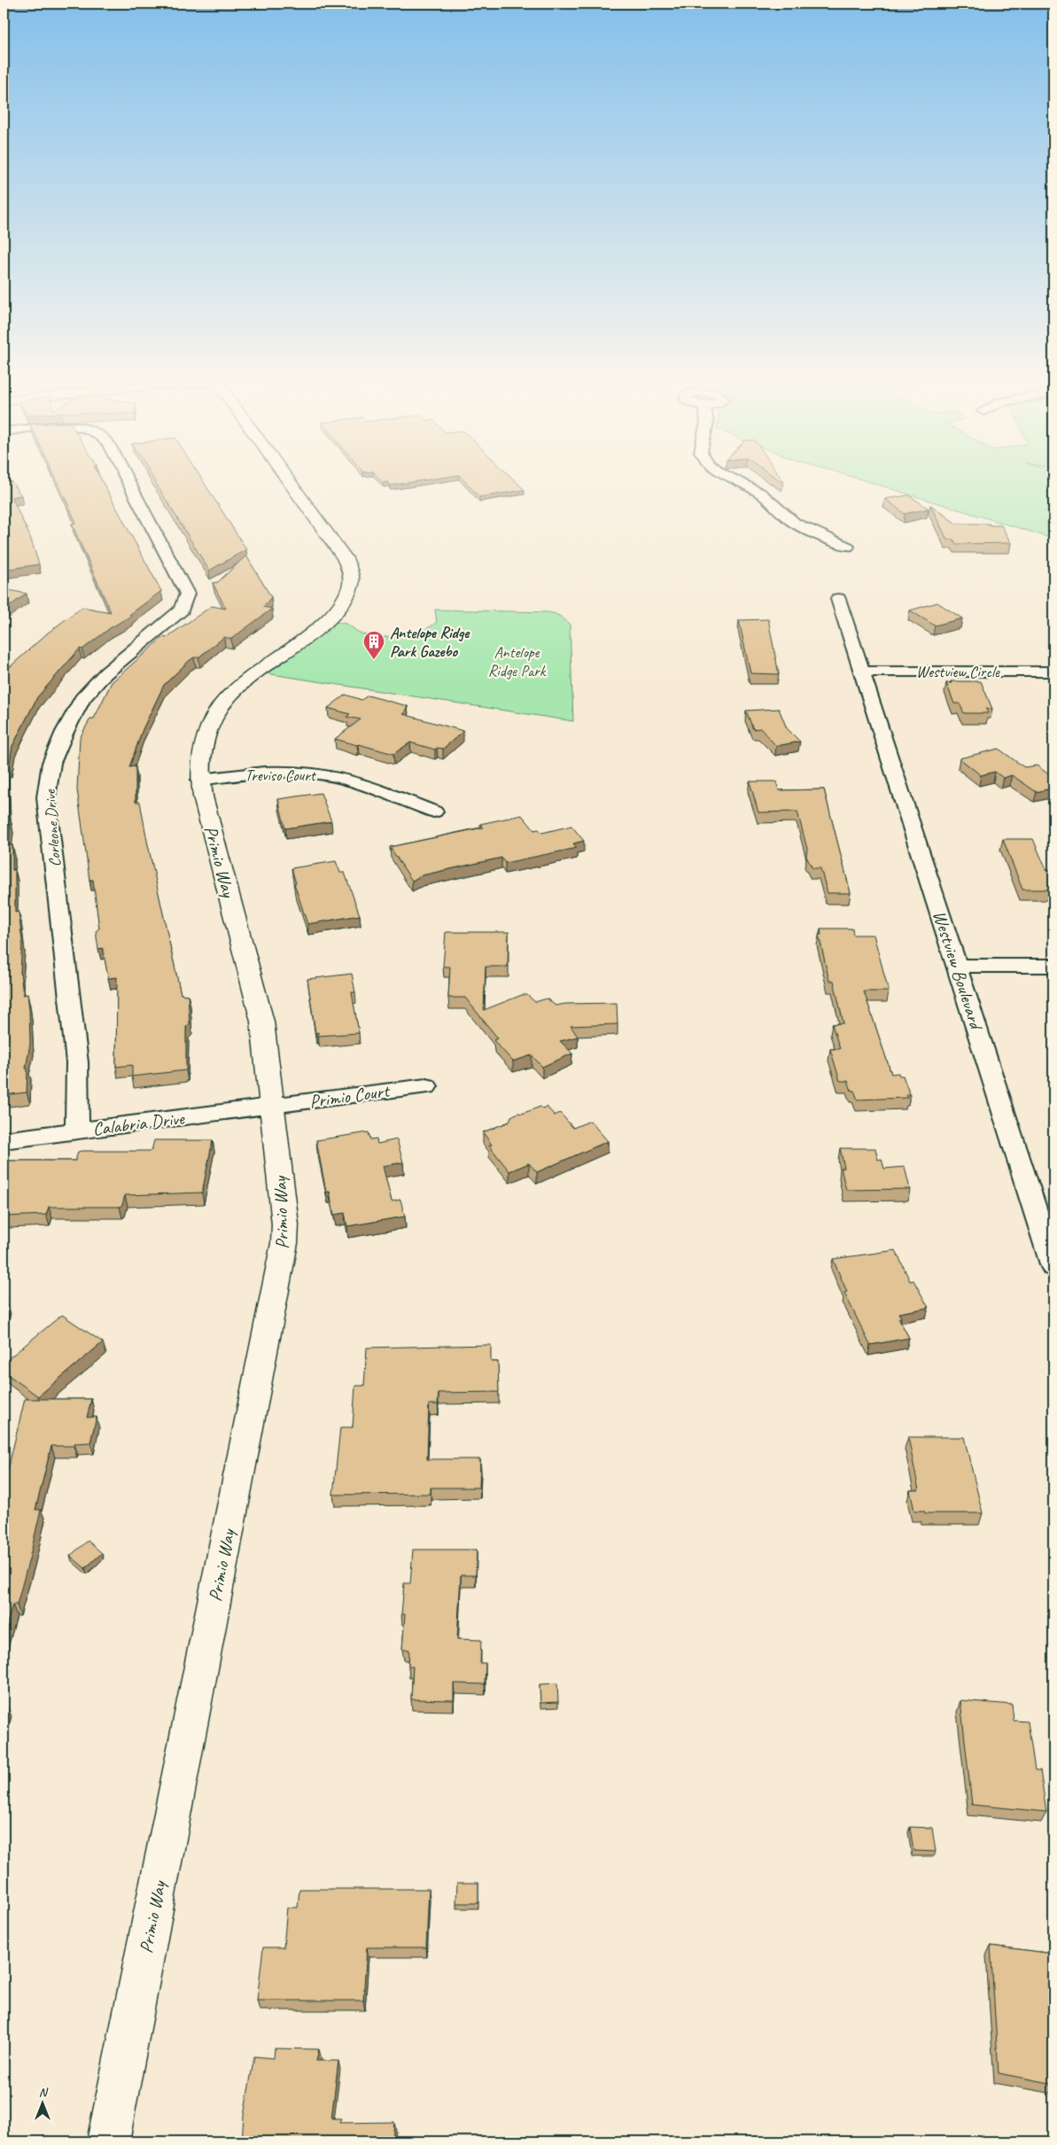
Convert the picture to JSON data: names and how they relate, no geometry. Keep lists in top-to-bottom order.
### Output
{
  "streets": {
    "street": [
      "Westview Circle",
      "Treviso Court",
      "Corleone Drive",
      "Primio Way",
      "Westview Boulevard",
      "Primio Court",
      "Calabria Drive"
    ]
  },
  "crossings": [
    ["Westview Circle", "Westview Boulevard"],
    ["Treviso Court", "Primio Way"],
    ["Corleone Drive", "Calabria Drive"],
    ["Primio Way", "Primio Court"],
    ["Primio Way", "Calabria Drive"],
    ["Primio Court", "Calabria Drive"]
  ],
  "parks": ["Antelope Ridge Park"],
  "places": {
    "building": ["Antelope Ridge Park Gazebo"]
  },
  "north": "top"
}
